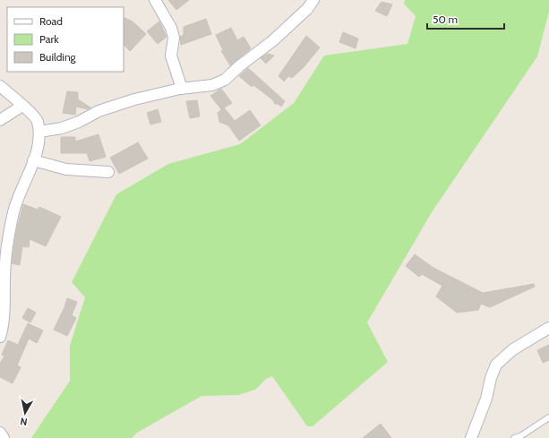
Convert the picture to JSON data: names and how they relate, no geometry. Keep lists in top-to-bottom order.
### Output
{
  "legend": ["Road", "Park", "Building"],
  "scale_bar": "50 m",
  "north": "bottom"
}
